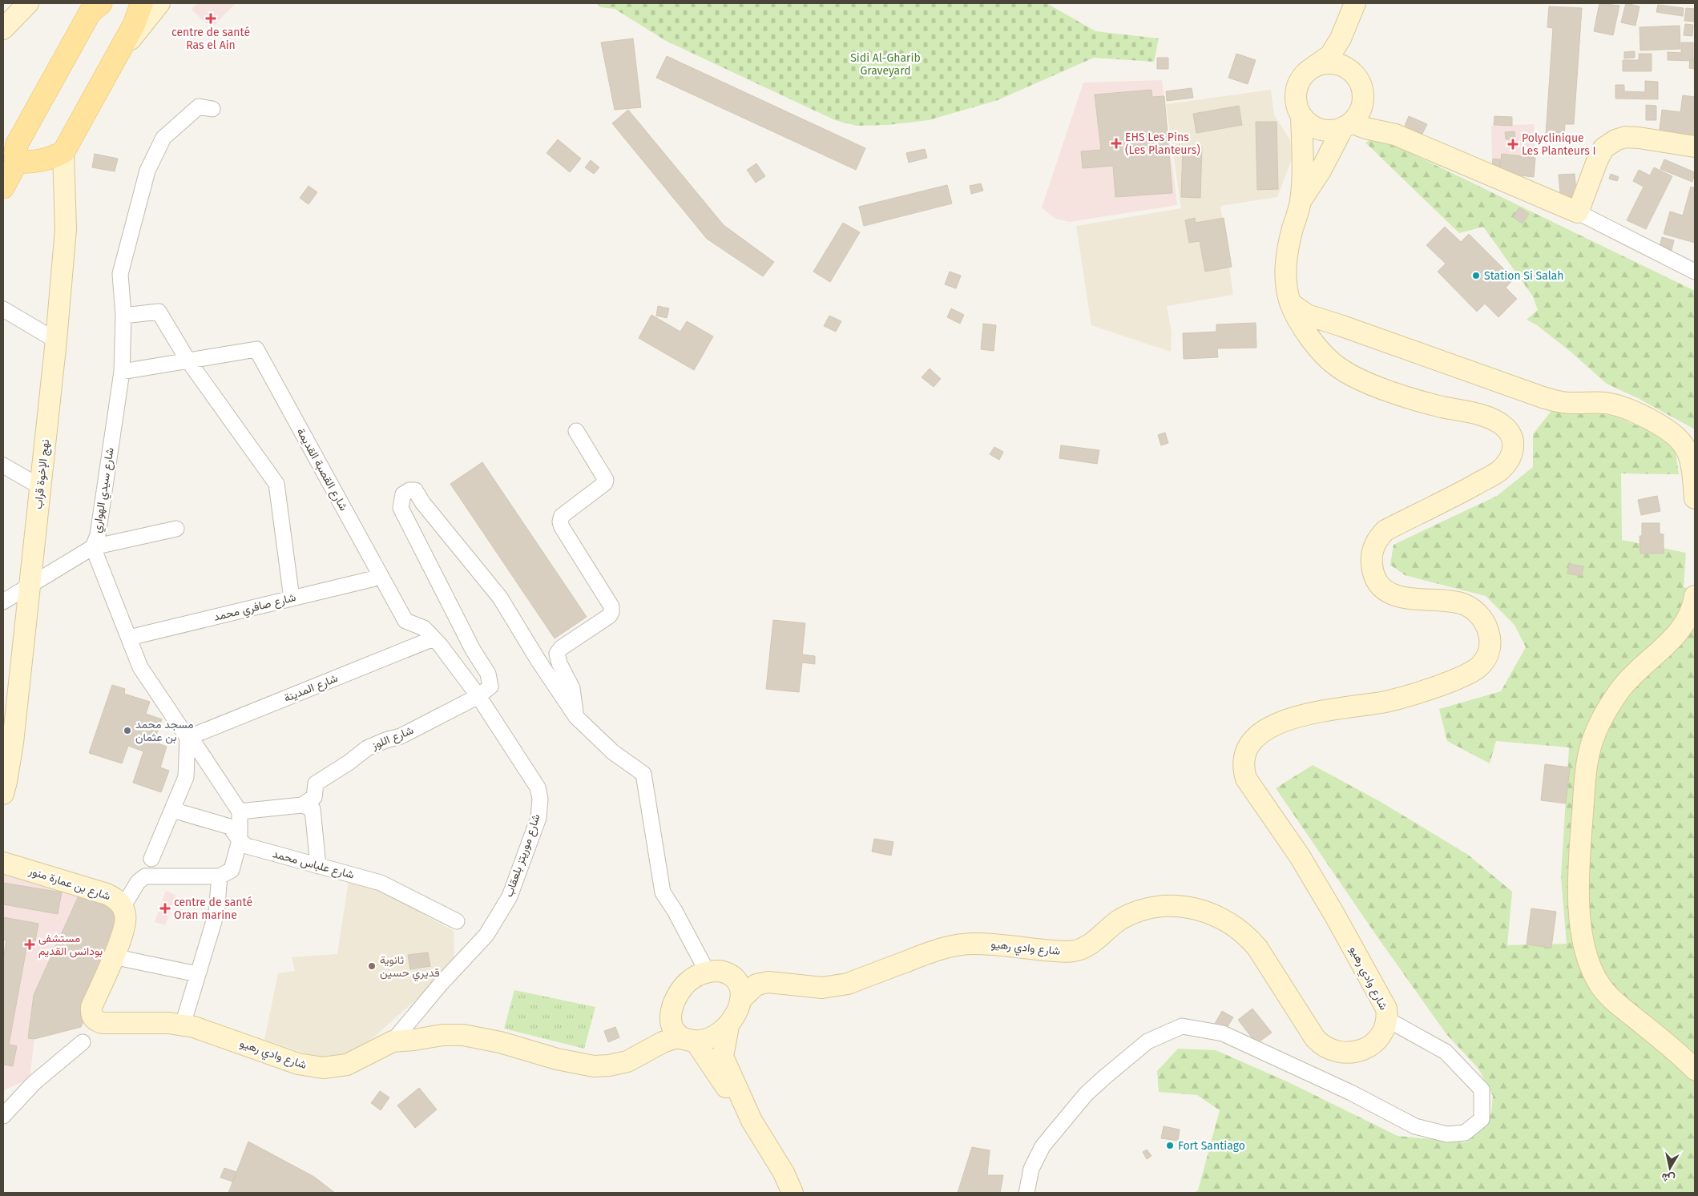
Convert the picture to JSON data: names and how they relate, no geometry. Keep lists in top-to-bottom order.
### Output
{
  "streets": {
    "street": [
      "شارع القصبة القديمة",
      "نهج الإخوة قراب",
      "شارع سيدي الهواري",
      "شارع صافري محمد",
      "شارع المدينة",
      "شارع اللوز",
      "شارع موريتز بلعقاب",
      "شارع علباس محمد",
      "شارع بن عمارة منور",
      "شارع وادي رهيو"
    ]
  },
  "crossings": [
    ["شارع القصبة القديمة", "شارع سيدي الهواري"],
    ["شارع القصبة القديمة", "شارع صافري محمد"],
    ["شارع القصبة القديمة", "شارع المدينة"],
    ["شارع القصبة القديمة", "شارع موريتز بلعقاب"],
    ["شارع سيدي الهواري", "شارع صافري محمد"],
    ["شارع سيدي الهواري", "شارع المدينة"],
    ["شارع المدينة", "شارع موريتز بلعقاب"],
    ["شارع اللوز", "شارع موريتز بلعقاب"],
    ["شارع موريتز بلعقاب", "شارع وادي رهيو"],
    ["شارع بن عمارة منور", "شارع وادي رهيو"]
  ],
  "parks": ["Sidi Al-Gharib Graveyard"],
  "places": {
    "health": [
      "centre de santé Ras el Ain",
      "EHS Les Pins (Les Planteurs)",
      "Polyclinique Les Planteurs I",
      "centre de santé Oran marine",
      "مستشفى بودانس القديم"
    ],
    "other": [
      "Station Si Salah",
      "مسجد محمد بن عثمان",
      "ثانوية قديري حسين",
      "Fort Santiago"
    ]
  },
  "north": "bottom"
}
